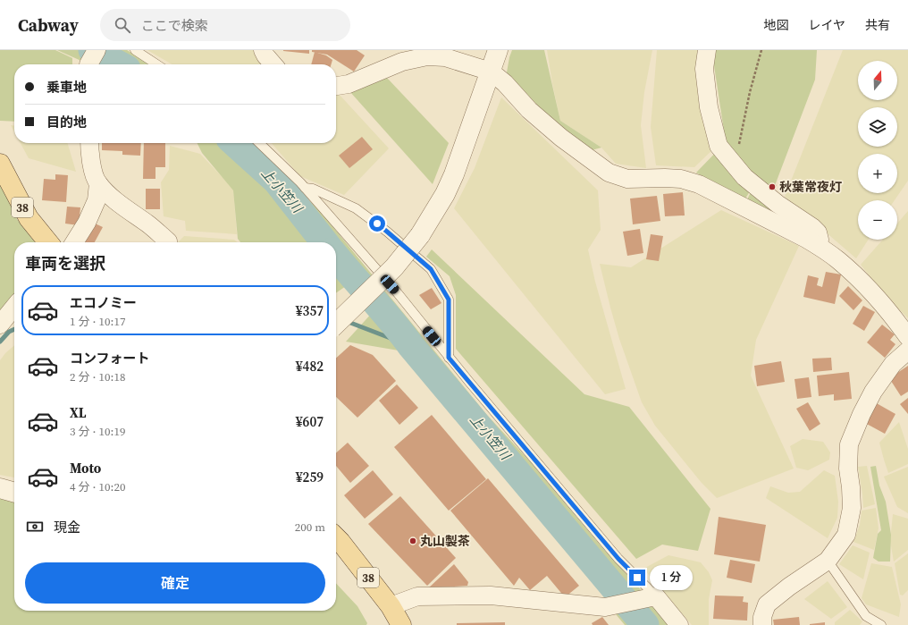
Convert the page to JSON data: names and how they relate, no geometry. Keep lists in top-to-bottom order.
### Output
{
  "streets": {
    "main road": ["38"]
  },
  "water": ["上小笠川"],
  "places": ["秋葉常夜灯", "丸山製茶"],
  "north": "top",
  "page": {
    "header": "Cabway",
    "search": "ここで検索",
    "nav": ["地図", "レイヤ", "共有"],
    "map_buttons": ["+", "−"],
    "banner": ["乗車地", "目的地"],
    "heading": "車両を選択",
    "list": [
      {
        "name": "エコノミー",
        "note": "1 分 · 10:17",
        "value": "¥357"
      },
      {
        "name": "コンフォート",
        "note": "2 分 · 10:18",
        "value": "¥482"
      },
      {
        "name": "XL",
        "note": "3 分 · 10:19",
        "value": "¥607"
      },
      {
        "name": "Moto",
        "note": "4 分 · 10:20",
        "value": "¥259"
      }
    ],
    "pay": ["現金", "200 m"],
    "buttons": "確定",
    "bubble": "1 分"
  }
}
